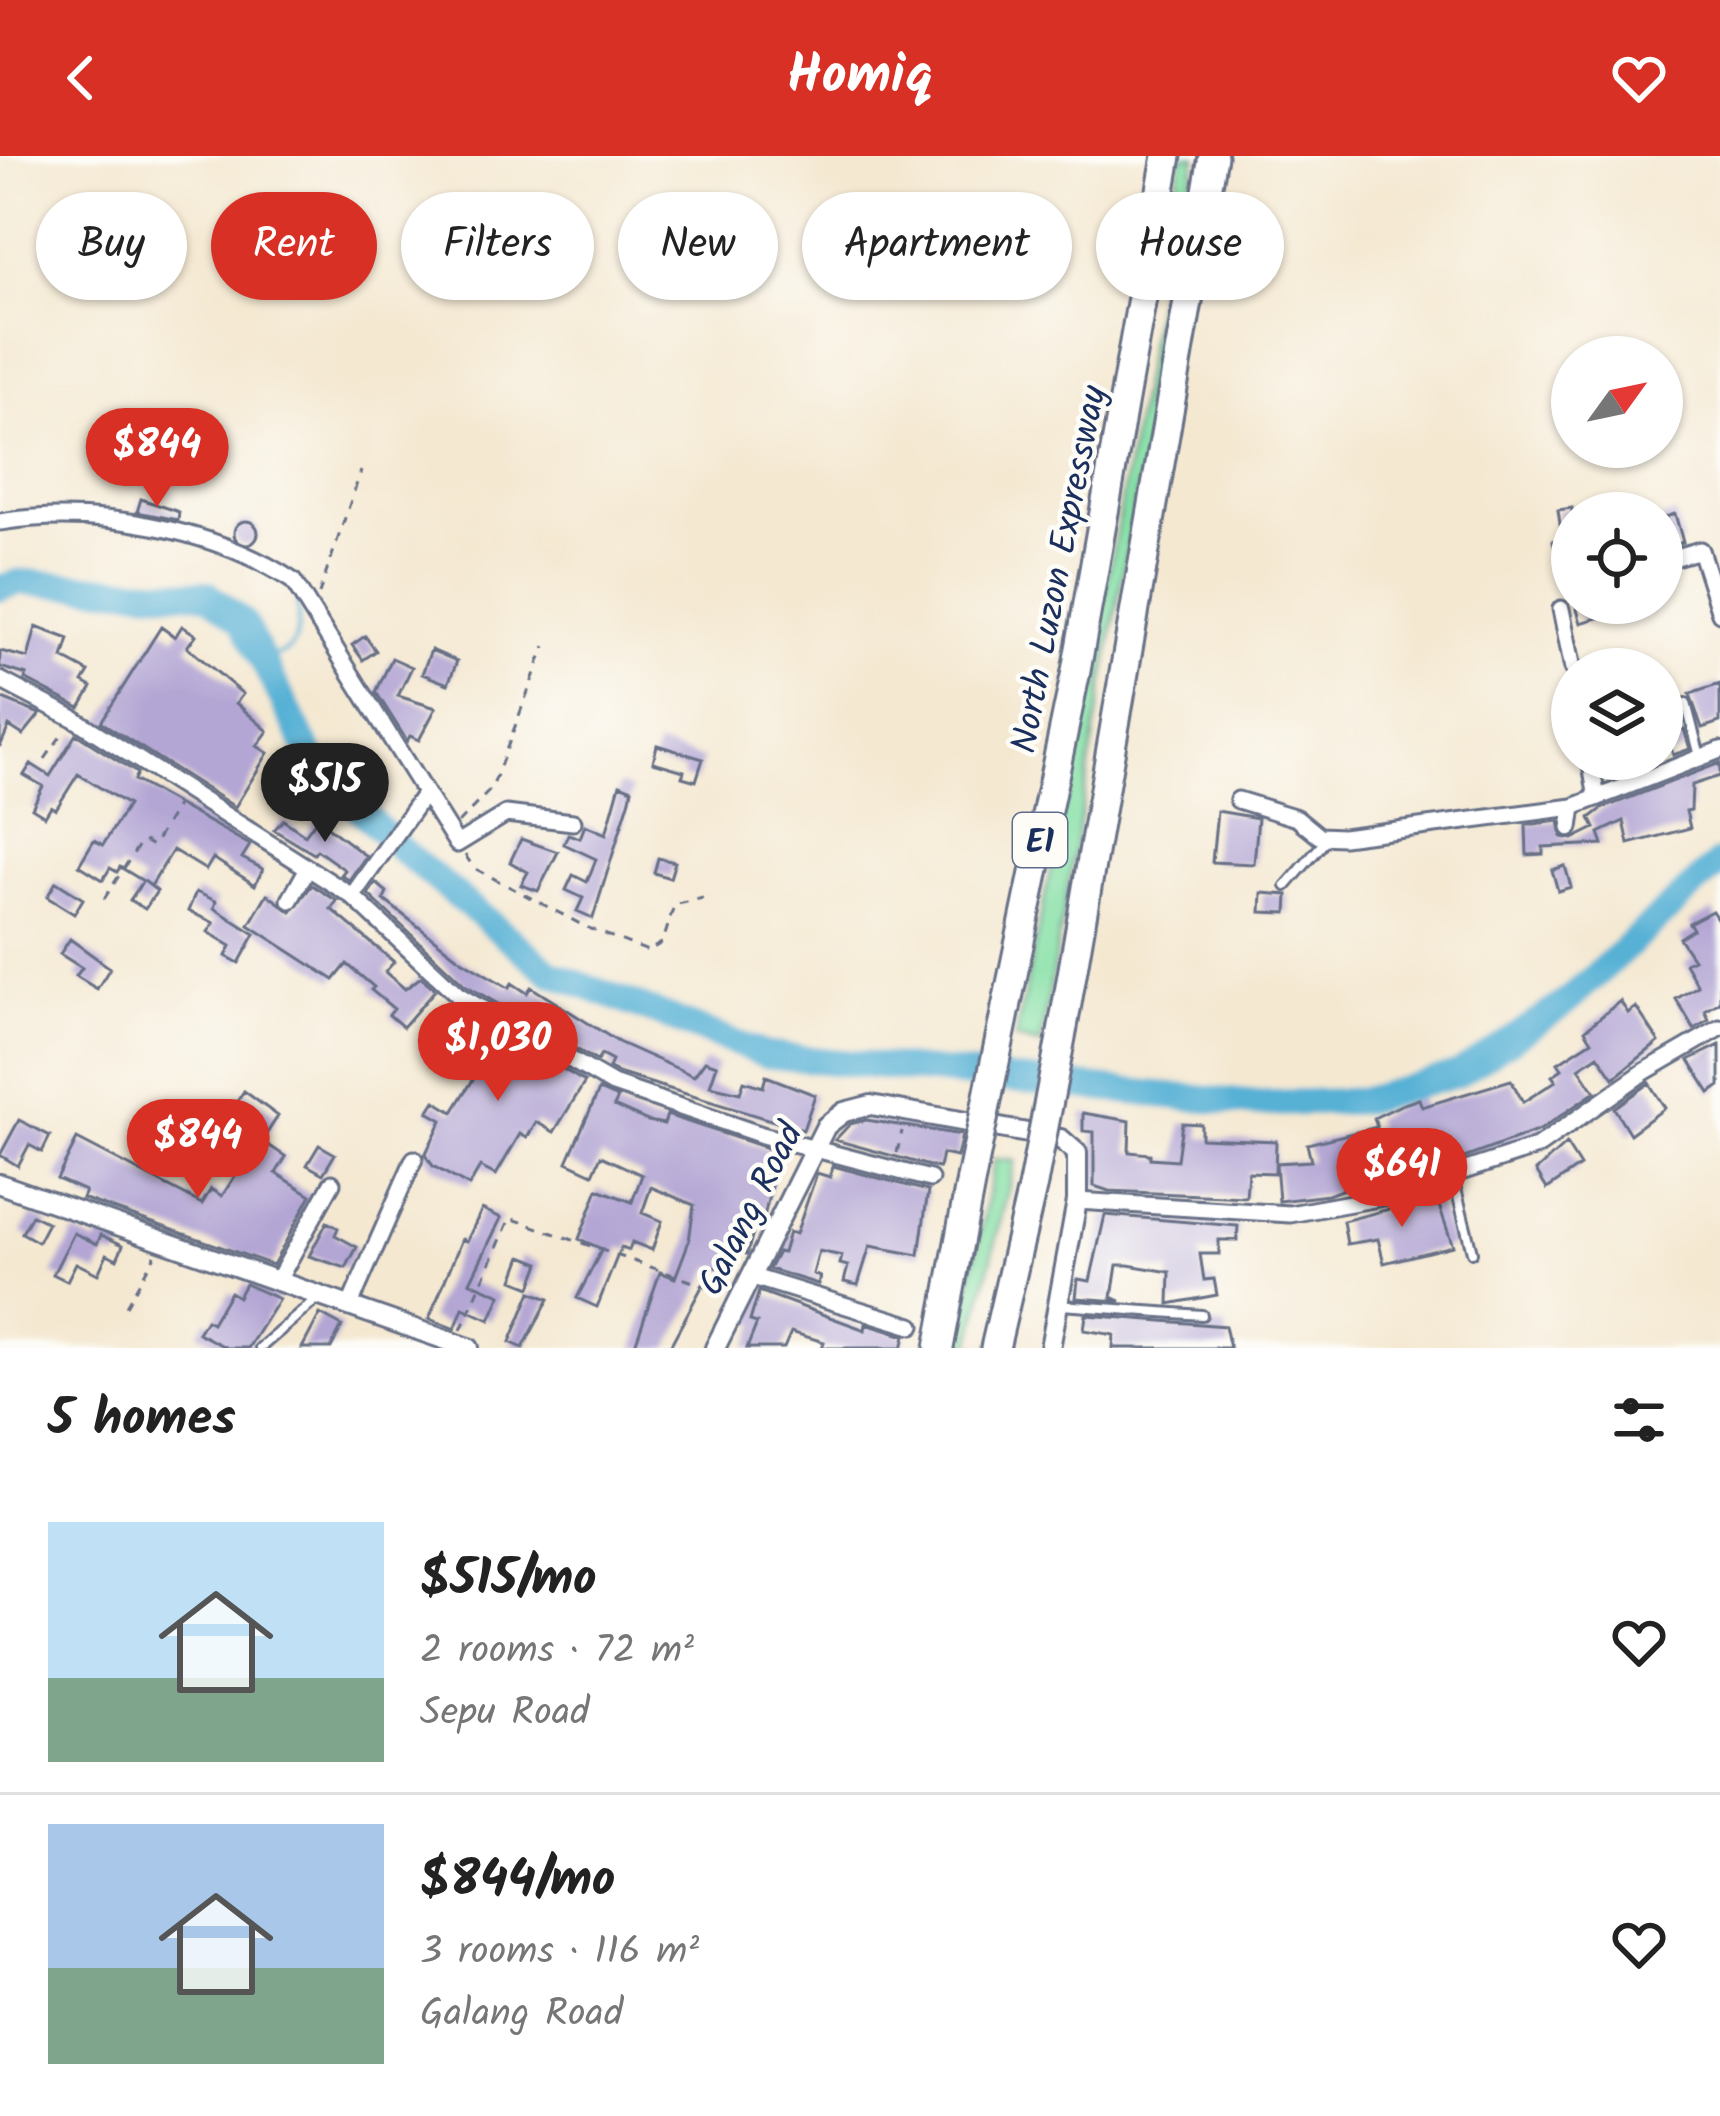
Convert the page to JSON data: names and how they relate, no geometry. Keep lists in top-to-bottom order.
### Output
{
  "streets": {
    "highway": ["North Luzon Expressway", "E1"],
    "street": ["Galang Road"]
  },
  "north": "top right",
  "page": {
    "header": "Homiq",
    "chip": [
      "Buy",
      "Rent",
      "Filters",
      "New",
      "Apartment",
      "House"
    ],
    "price": [
      "$844",
      "$515",
      "$1,030",
      "$844",
      "$641"
    ],
    "heading": "5 homes",
    "list": [
      {
        "name": "$515/mo",
        "note": "2 rooms · 72 m² · Sepu Road"
      },
      {
        "name": "$844/mo",
        "note": "3 rooms · 116 m² · Galang Road"
      }
    ]
  }
}
